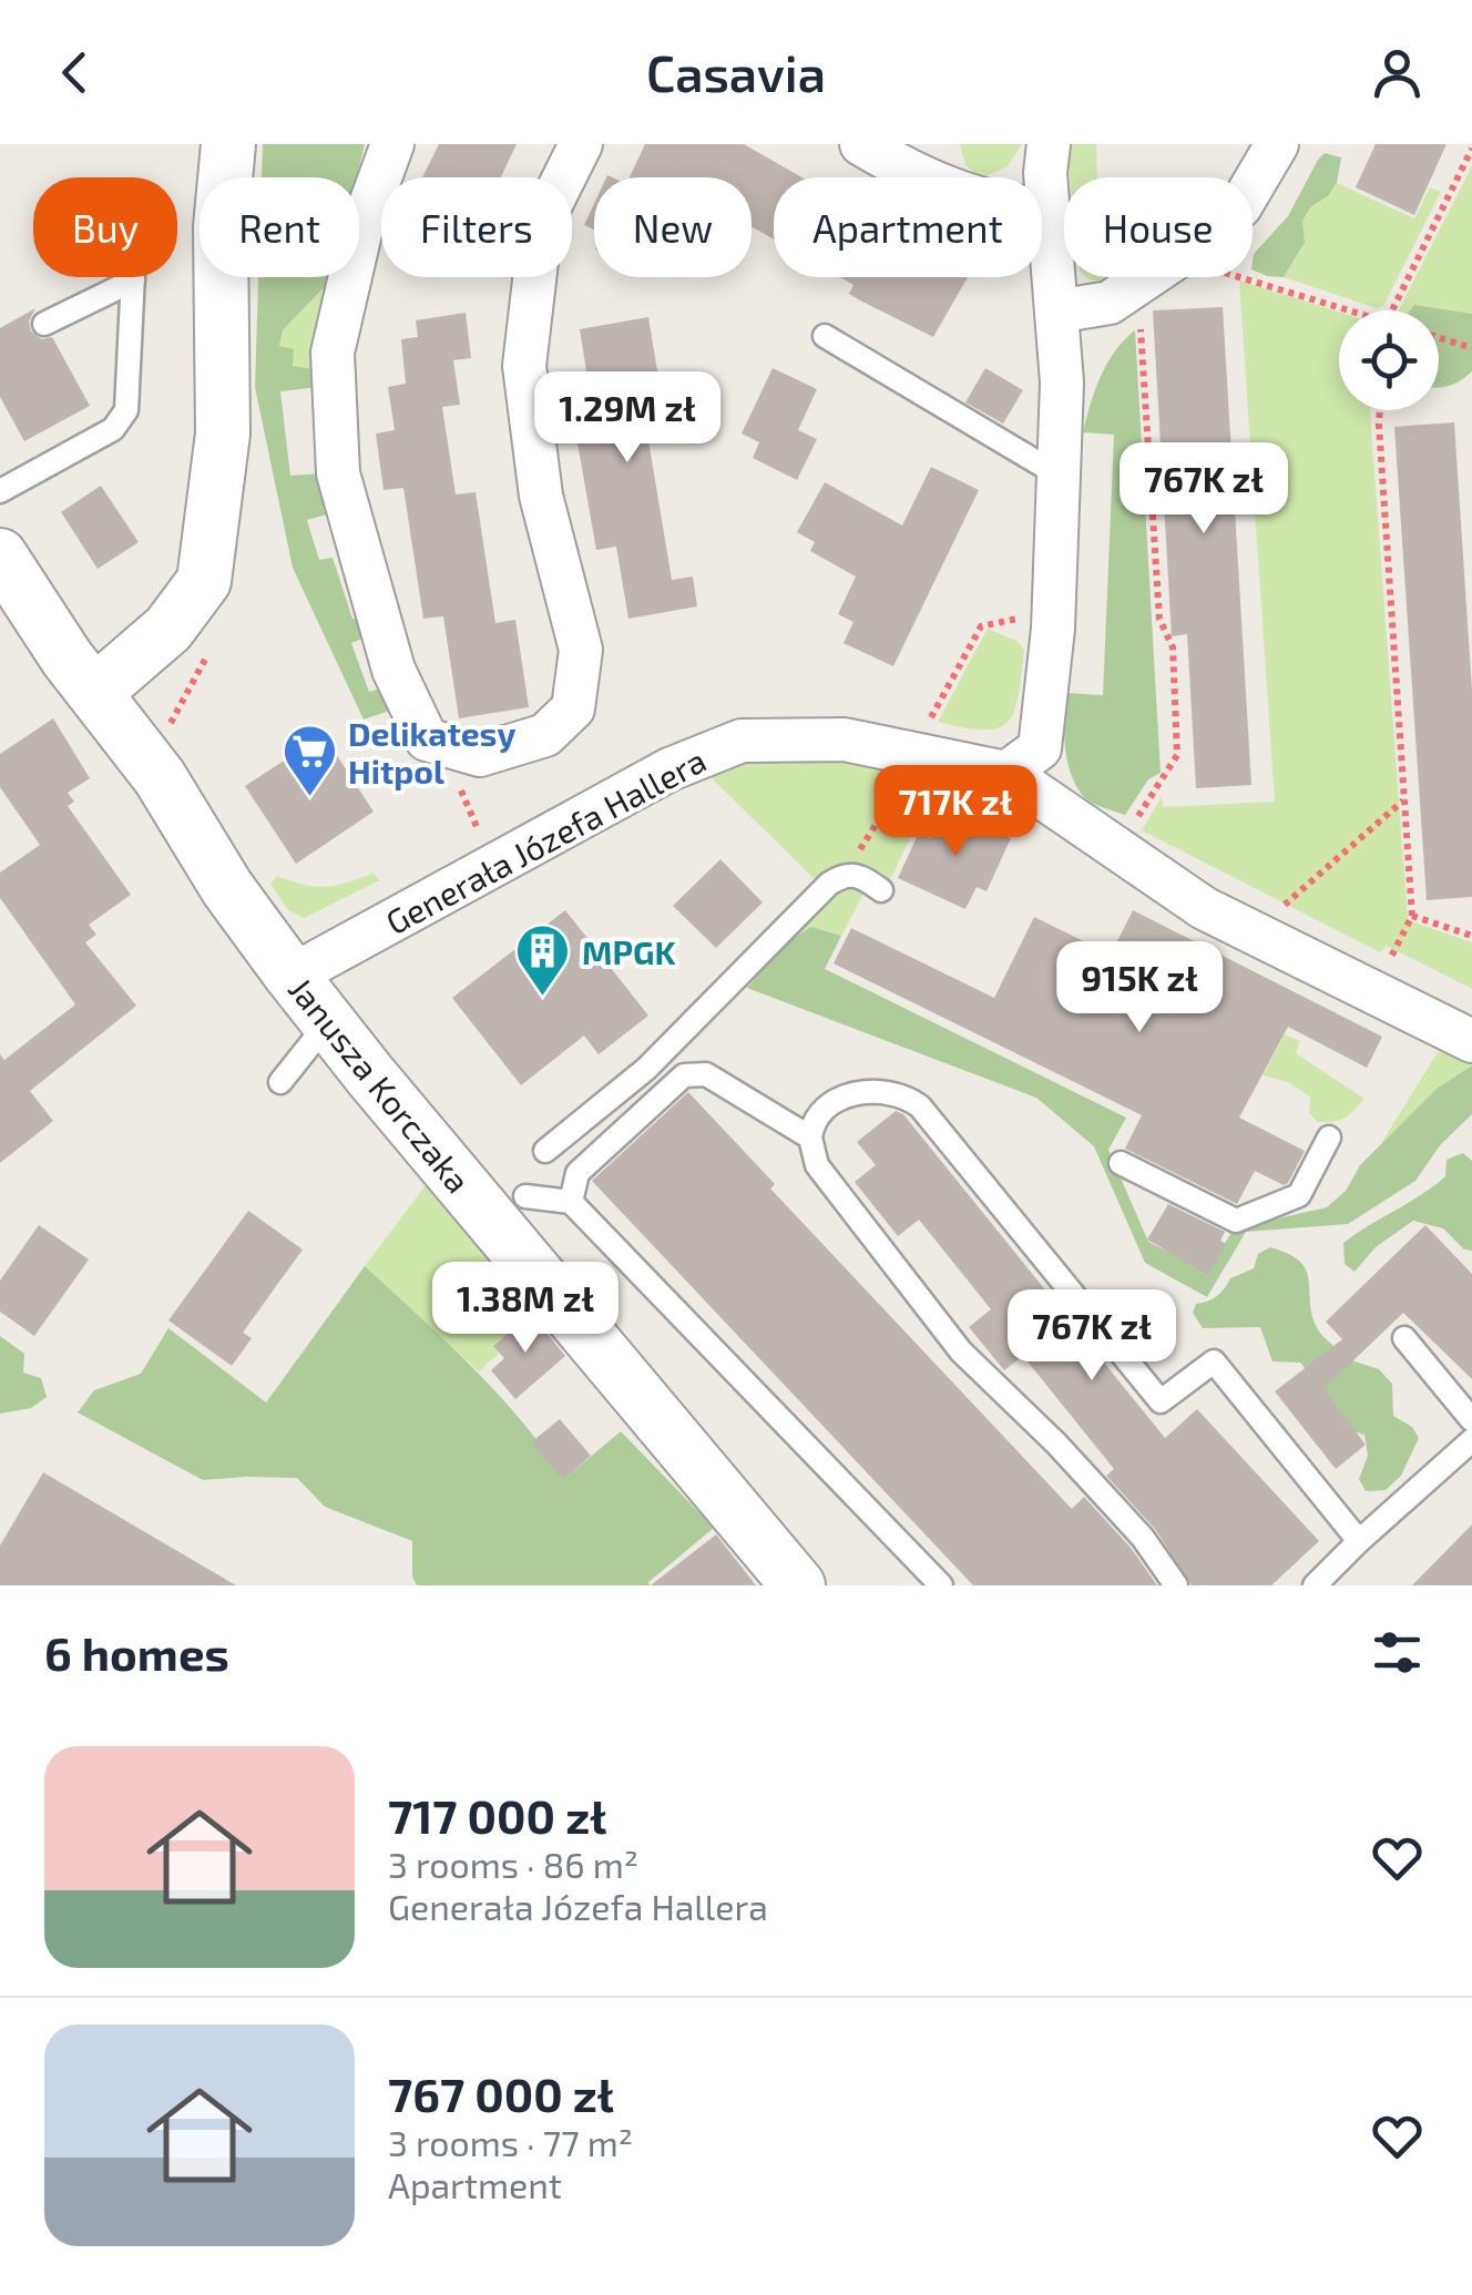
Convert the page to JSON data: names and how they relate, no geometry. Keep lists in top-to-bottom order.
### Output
{
  "streets": {
    "street": ["Generała Józefa Hallera", "Janusza Korczaka"]
  },
  "crossings": [
    ["Generała Józefa Hallera", "Janusza Korczaka"]
  ],
  "places": {
    "supermarket": ["Delikatesy Hitpol"],
    "building": ["MPGK"]
  },
  "page": {
    "header": "Casavia",
    "chip": [
      "Buy",
      "Rent",
      "Filters",
      "New",
      "Apartment",
      "House"
    ],
    "price": [
      "1.29M zł",
      "767K zł",
      "717K zł",
      "915K zł",
      "1.38M zł",
      "767K zł"
    ],
    "heading": "6 homes",
    "list": [
      {
        "name": "717 000 zł",
        "note": "3 rooms · 86 m² · Generała Józefa Hallera"
      },
      {
        "name": "767 000 zł",
        "note": "3 rooms · 77 m² · Apartment"
      }
    ]
  }
}
